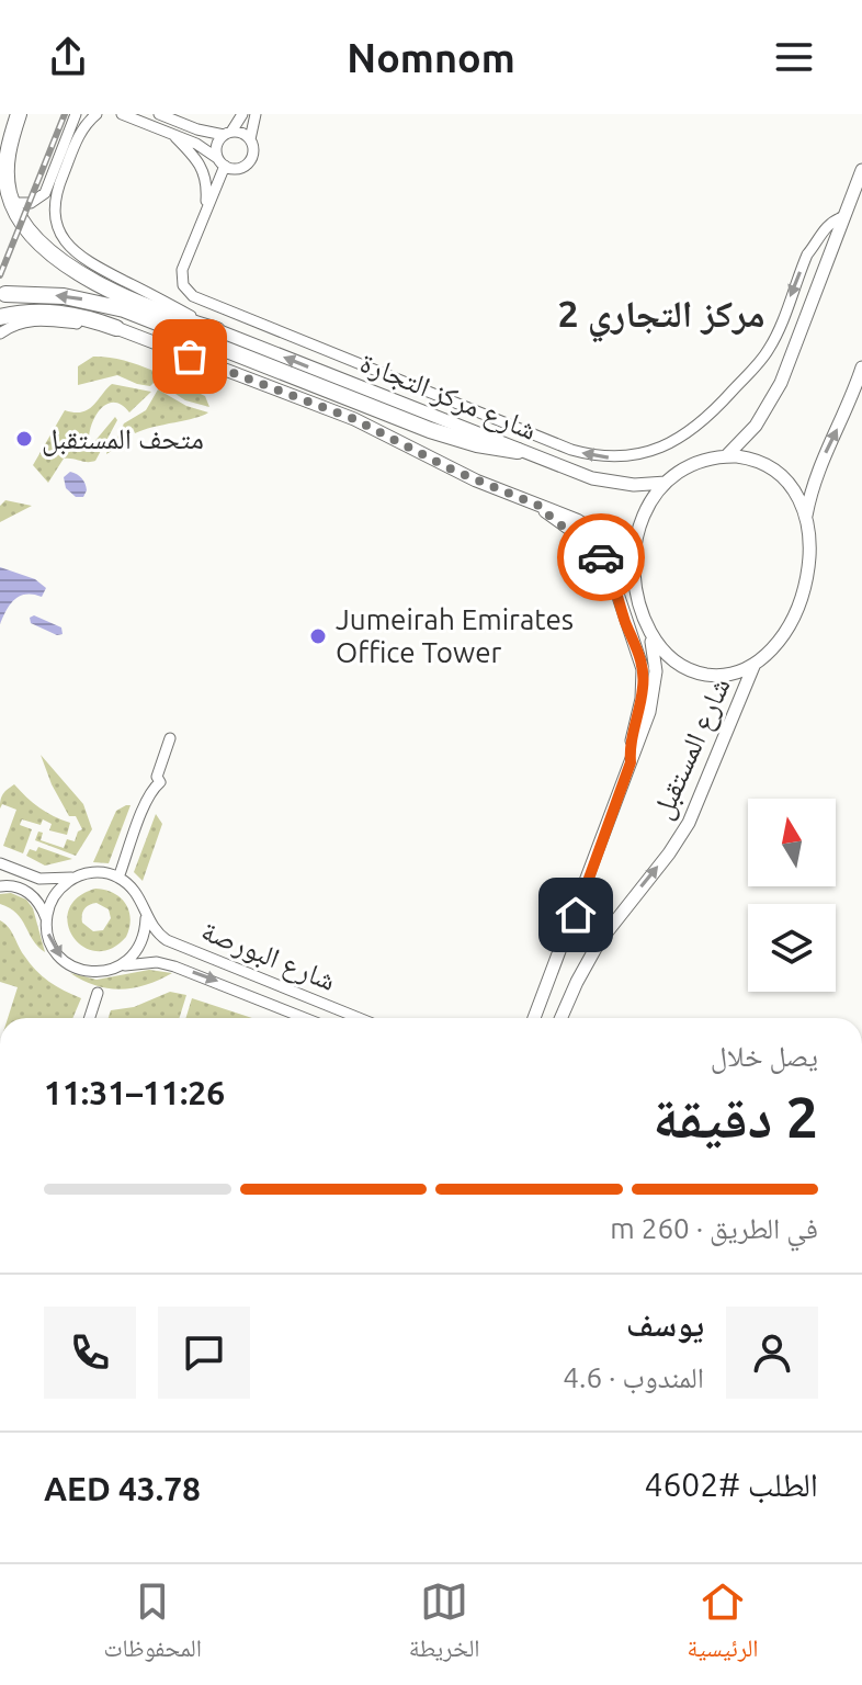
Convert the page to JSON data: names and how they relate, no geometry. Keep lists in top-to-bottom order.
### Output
{
  "streets": {
    "main road": ["شارع مركز التجارة", "شارع المستقبل"],
    "street": ["شارع البورصة"]
  },
  "crossings": [
    ["شارع مركز التجارة", "شارع المستقبل"]
  ],
  "districts": ["مركز التجاري 2"],
  "places": ["متحف المستقبل", "Jumeirah Emirates Office Tower"],
  "north": "top",
  "page": {
    "header": "Nomnom",
    "heading": ["2 دقيقة", "يصل خلال", "11:26–11:31"],
    "panel": [
      "يوسف",
      "المندوب · 4.6",
      "الطلب #4602",
      "AED 43.78"
    ],
    "bar": "في الطريق · 260 m",
    "tabs": ["الرئيسية", "الخريطة", "المحفوظات"]
  }
}
